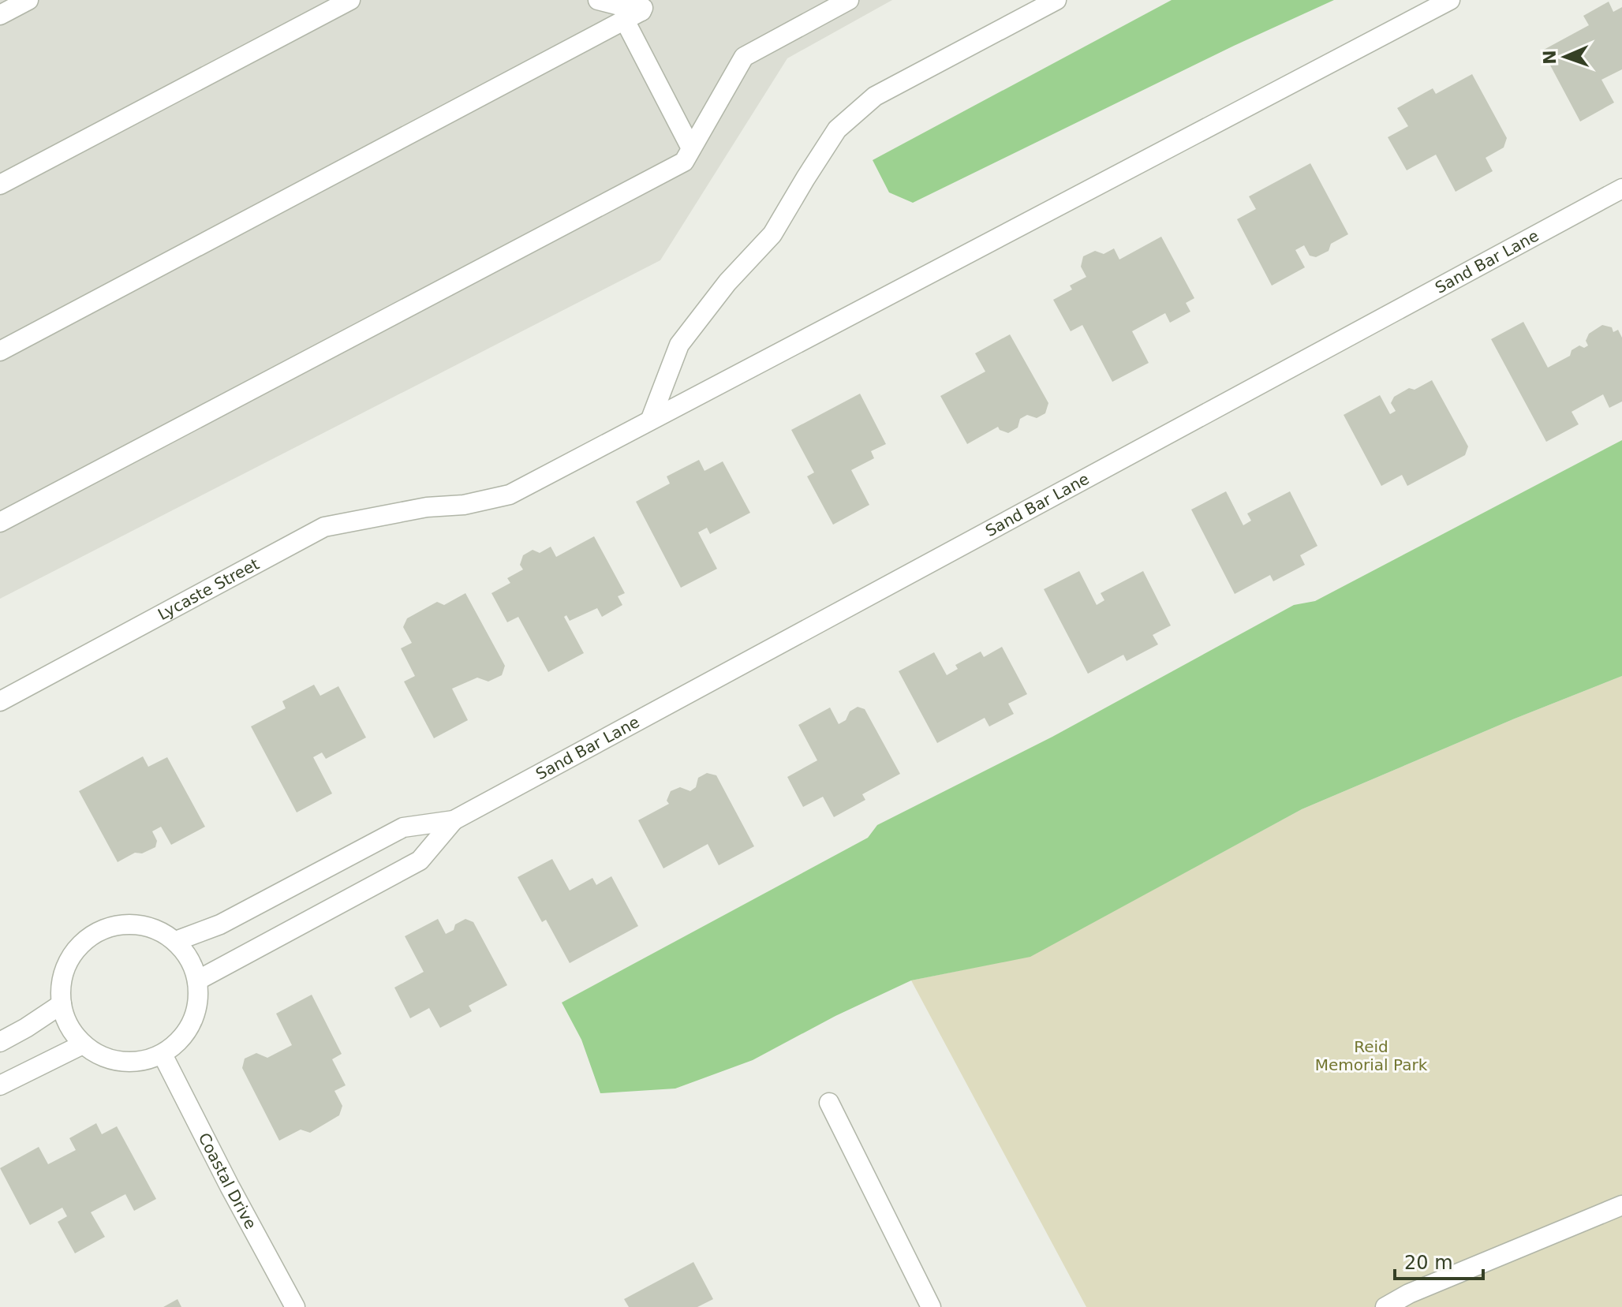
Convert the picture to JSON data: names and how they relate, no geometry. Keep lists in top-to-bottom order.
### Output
{
  "streets": {
    "street": ["Sand Bar Lane", "Lycaste Street", "Coastal Drive"]
  },
  "crossings": [
    ["Sand Bar Lane", "Coastal Drive"]
  ],
  "parks": ["Reid Memorial Park"],
  "scale_bar": "20 m",
  "north": "left"
}
